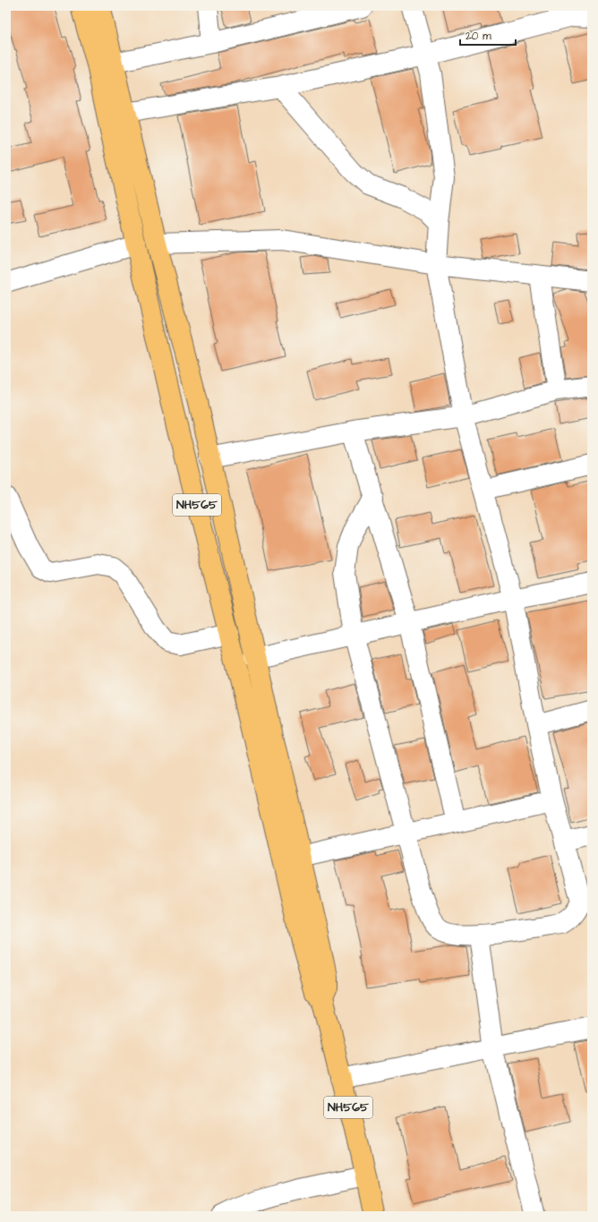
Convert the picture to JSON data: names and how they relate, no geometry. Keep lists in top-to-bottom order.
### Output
{
  "streets": {
    "highway": ["NH565"]
  },
  "scale_bar": "20 m"
}
